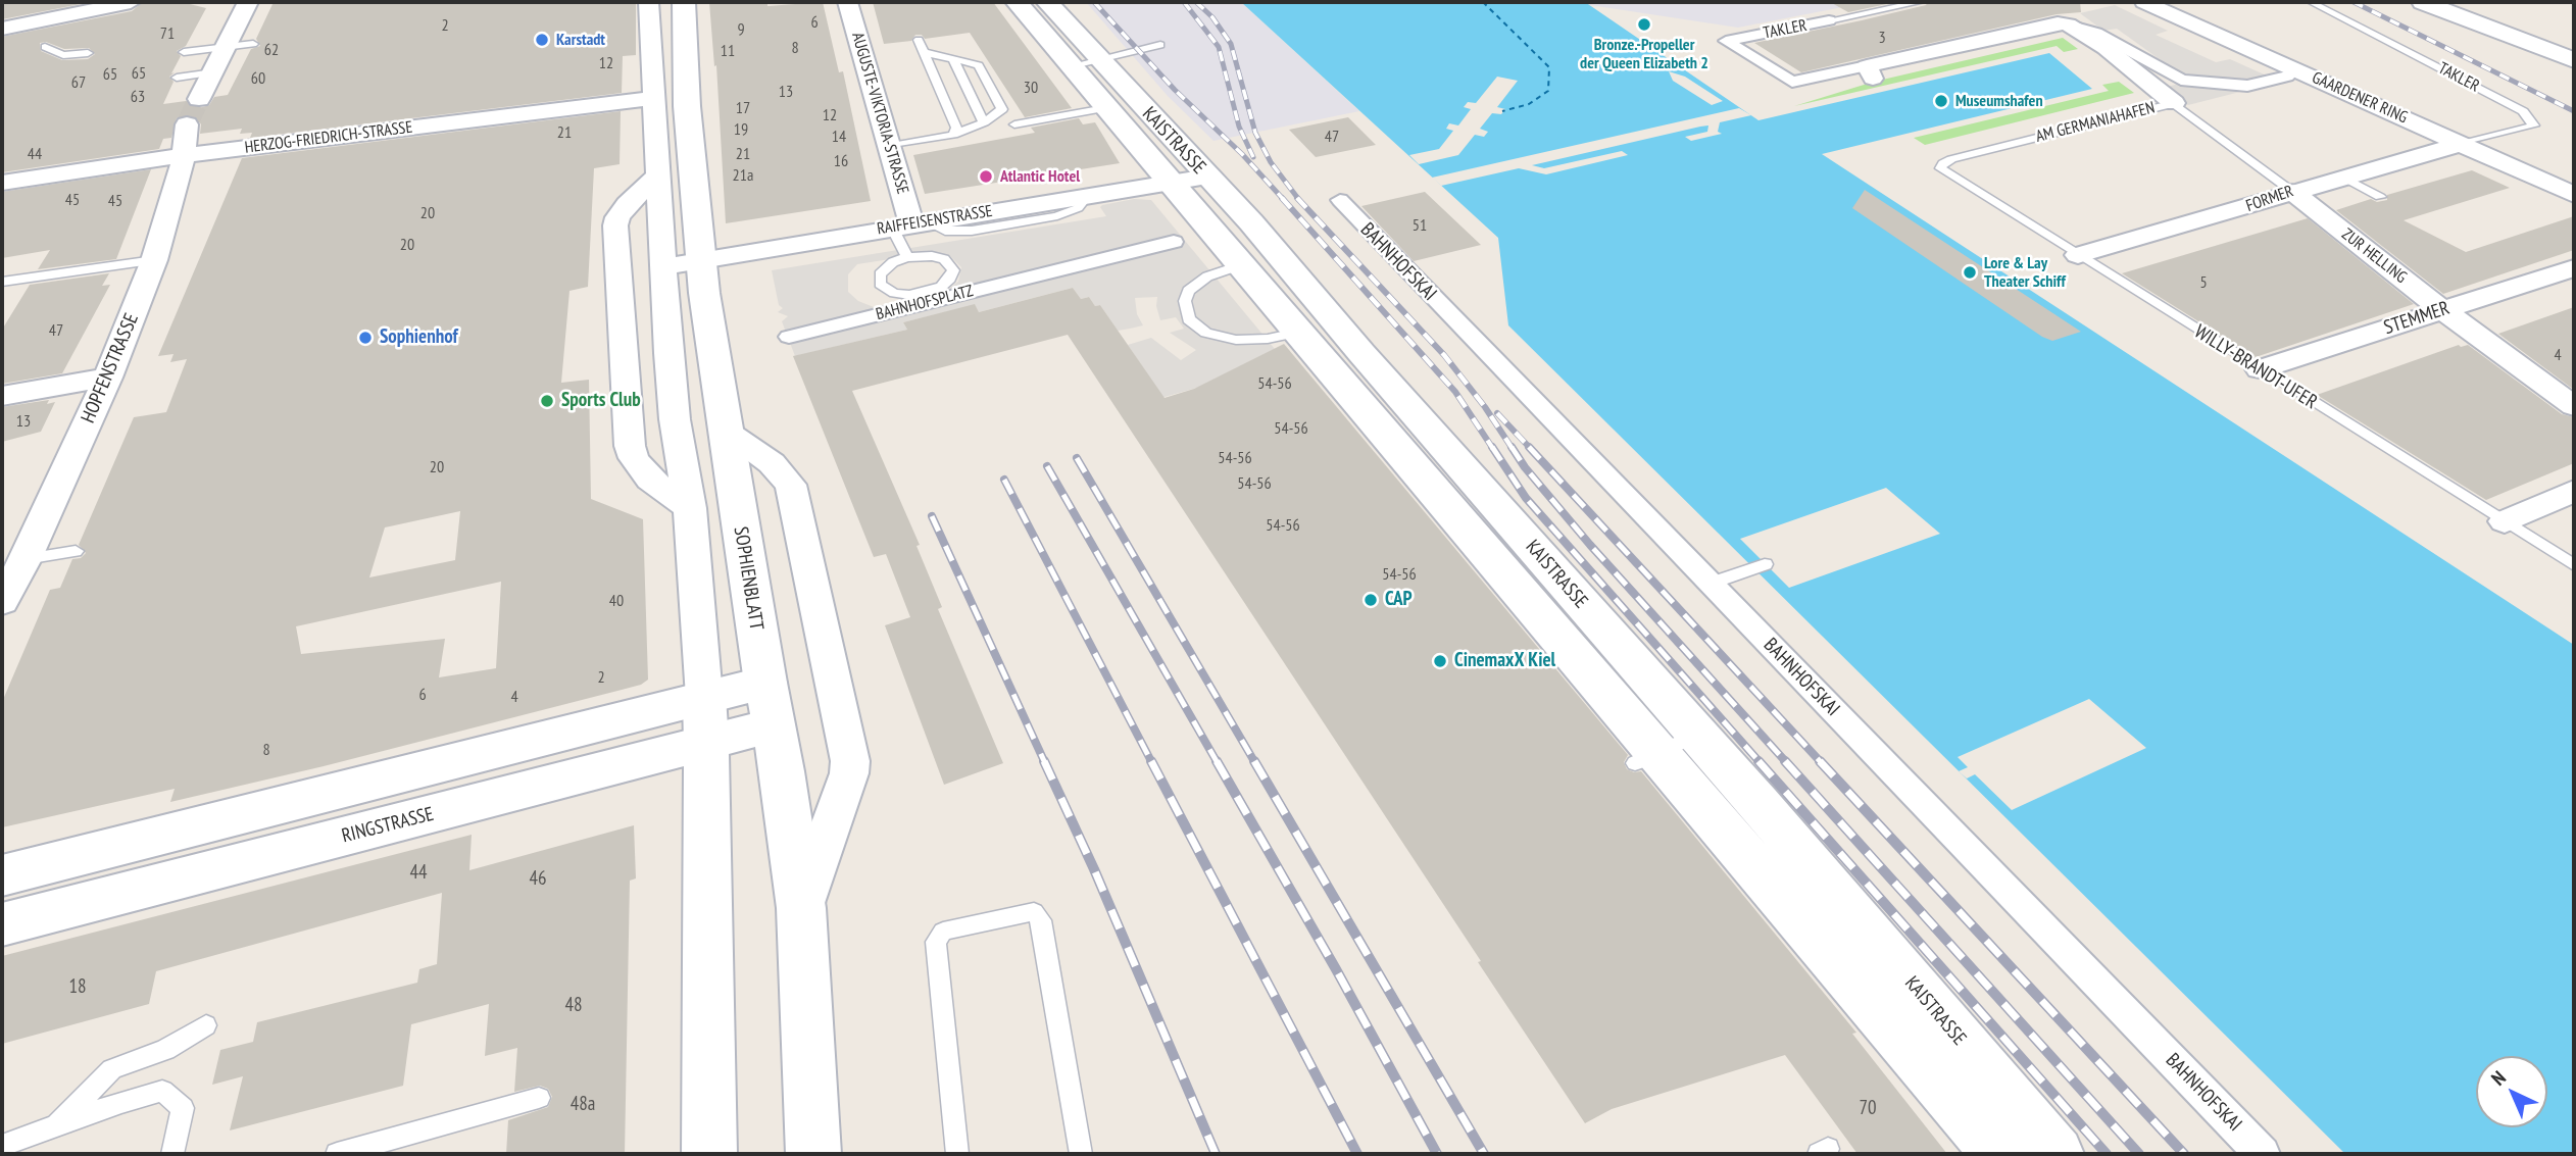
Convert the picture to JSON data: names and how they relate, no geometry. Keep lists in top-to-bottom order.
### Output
{
  "streets": {
    "main road": ["KAISTRASSE", "SOPHIENBLATT", "RINGSTRASSE"],
    "street": [
      "TAKLER",
      "GAARDENER RING",
      "AUGUSTE-VIKTORIA-STRASSE",
      "AM GERMANIAHAFEN",
      "HERZOG-FRIEDRICH-STRASSE",
      "FORMER",
      "RAIFFEISENSTRASSE",
      "ZUR HELLING",
      "BAHNHOFSKAI",
      "BAHNHOFSPLATZ",
      "STEMMER",
      "HOPFENSTRASSE"
    ],
    "lane": ["WILLY-BRANDT-UFER"]
  },
  "crossings": [
    ["TAKLER", "GAARDENER RING"],
    ["TAKLER", "FORMER"],
    ["GAARDENER RING", "FORMER"],
    ["AUGUSTE-VIKTORIA-STRASSE", "RAIFFEISENSTRASSE"],
    ["AM GERMANIAHAFEN", "ZUR HELLING"],
    ["AM GERMANIAHAFEN", "WILLY-BRANDT-UFER"],
    ["HERZOG-FRIEDRICH-STRASSE", "HOPFENSTRASSE"],
    ["KAISTRASSE", "RAIFFEISENSTRASSE"],
    ["FORMER", "ZUR HELLING"],
    ["FORMER", "WILLY-BRANDT-UFER"],
    ["RAIFFEISENSTRASSE", "SOPHIENBLATT"],
    ["ZUR HELLING", "STEMMER"],
    ["STEMMER", "WILLY-BRANDT-UFER"],
    ["SOPHIENBLATT", "RINGSTRASSE"]
  ],
  "places": [
    "Bronze.-Propeller der Queen Elizabeth 2",
    "Karstadt",
    "Museumshafen",
    "Atlantic Hotel",
    "Lore & Lay Theater Schiff",
    "Sophienhof",
    "Sports Club",
    "CAP",
    "CinemaxX Kiel"
  ],
  "house_numbers": [
    "6",
    "2",
    "9",
    "71",
    "3",
    "8",
    "62",
    "11",
    "12",
    "65",
    "65",
    "60",
    "67",
    "30",
    "13",
    "63",
    "17",
    "12",
    "19",
    "21",
    "14",
    "47",
    "44",
    "21",
    "16",
    "21a",
    "45",
    "45",
    "20",
    "51",
    "20",
    "5",
    "47",
    "4",
    "54-56",
    "13",
    "54-56",
    "54-56",
    "20",
    "54-56",
    "54-56",
    "54-56",
    "40",
    "2",
    "6",
    "4",
    "8",
    "44",
    "46",
    "18",
    "48",
    "48a",
    "70"
  ],
  "north": "top left"
}
